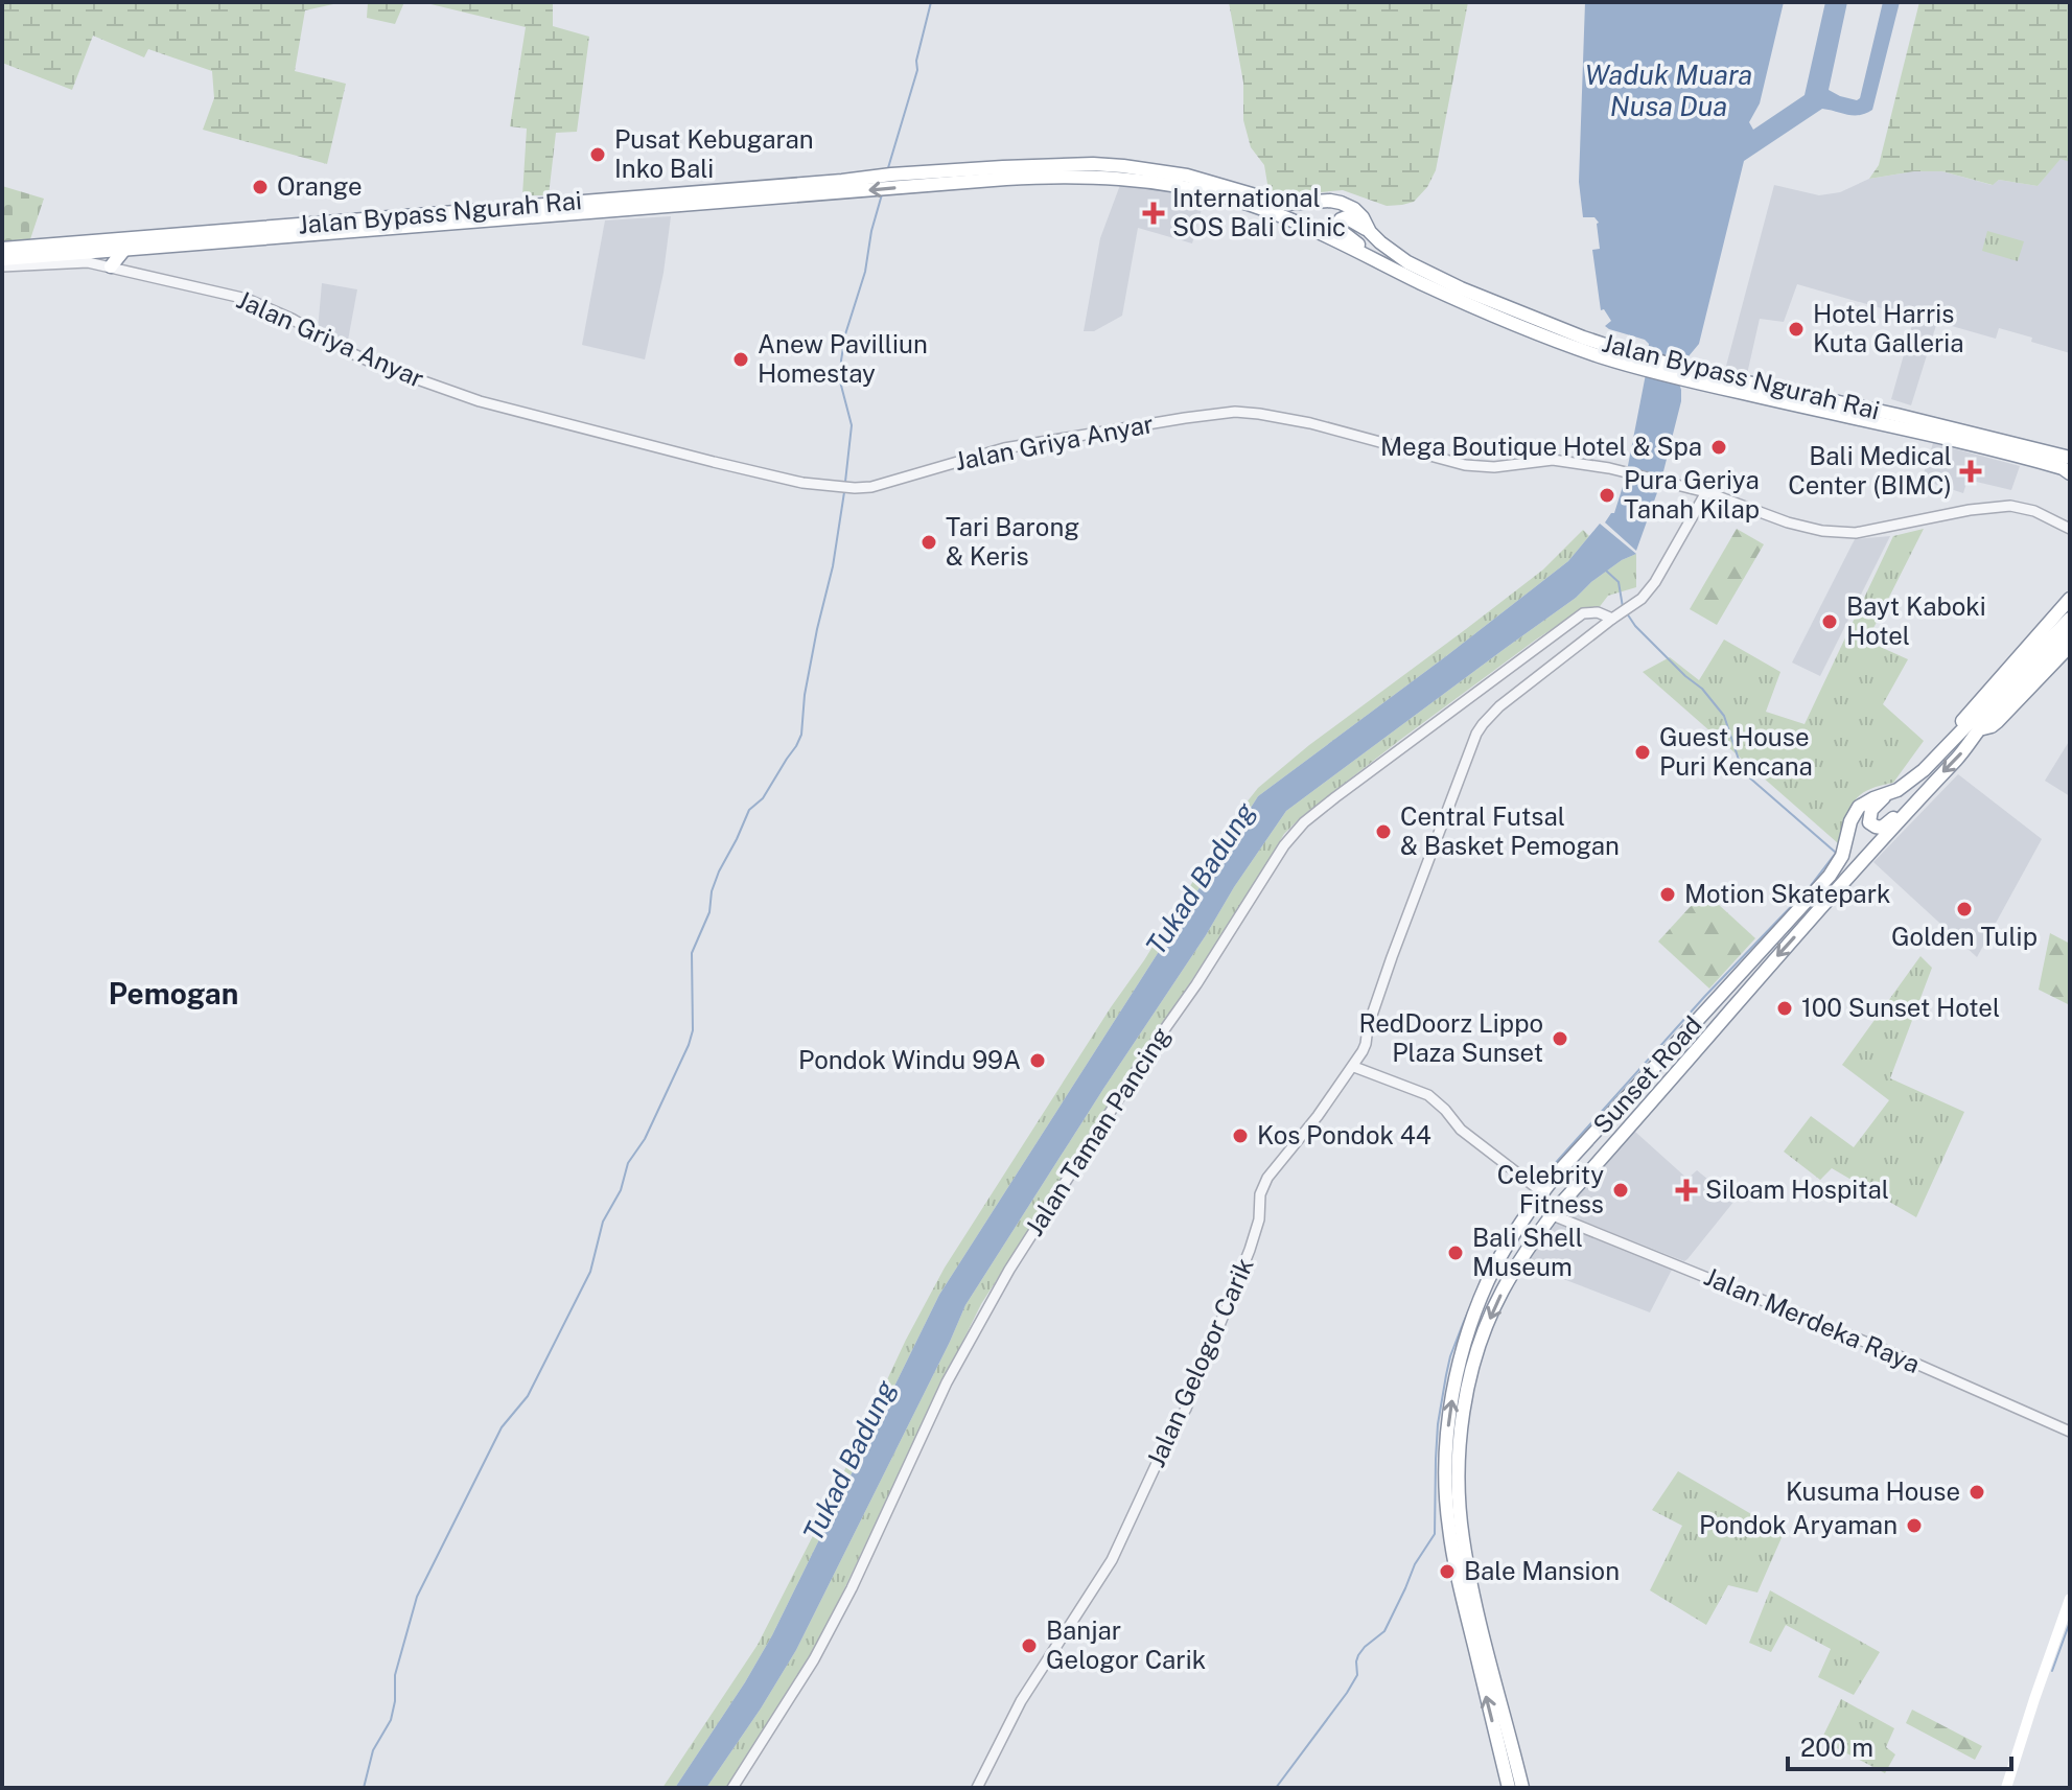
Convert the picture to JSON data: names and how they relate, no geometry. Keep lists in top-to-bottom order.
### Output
{
  "streets": {
    "highway": ["Jalan Bypass Ngurah Rai", "Sunset Road"],
    "street": [
      "Jalan Griya Anyar",
      "Jalan Taman Pancing",
      "Jalan Merdeka Raya",
      "Jalan Gelogor Carik"
    ]
  },
  "crossings": [
    ["Jalan Griya Anyar", "Jalan Gelogor Carik"],
    ["Sunset Road", "Jalan Merdeka Raya"],
    ["Jalan Taman Pancing", "Jalan Gelogor Carik"]
  ],
  "districts": ["Pemogan"],
  "water": ["Waduk Muara Nusa Dua", "Tukad Badung"],
  "places": {
    "other": [
      "Pusat Kebugaran Inko Bali",
      "Orange",
      "Hotel Harris Kuta Galleria",
      "Anew Pavilliun Homestay",
      "Mega Boutique Hotel & Spa",
      "Pura Geriya Tanah Kilap",
      "Tari Barong & Keris",
      "Bayt Kaboki Hotel",
      "Guest House Puri Kencana",
      "Central Futsal & Basket Pemogan",
      "Motion Skatepark",
      "Golden Tulip",
      "100 Sunset Hotel",
      "RedDoorz Lippo Plaza Sunset",
      "Pondok Windu 99A",
      "Kos Pondok 44",
      "Celebrity Fitness",
      "Bali Shell Museum",
      "Kusuma House",
      "Pondok Aryaman",
      "Bale Mansion",
      "Banjar Gelogor Carik"
    ],
    "health": ["International SOS Bali Clinic", "Bali Medical Center (BIMC)", "Siloam Hospital"]
  },
  "scale_bar": "200 m"
}
